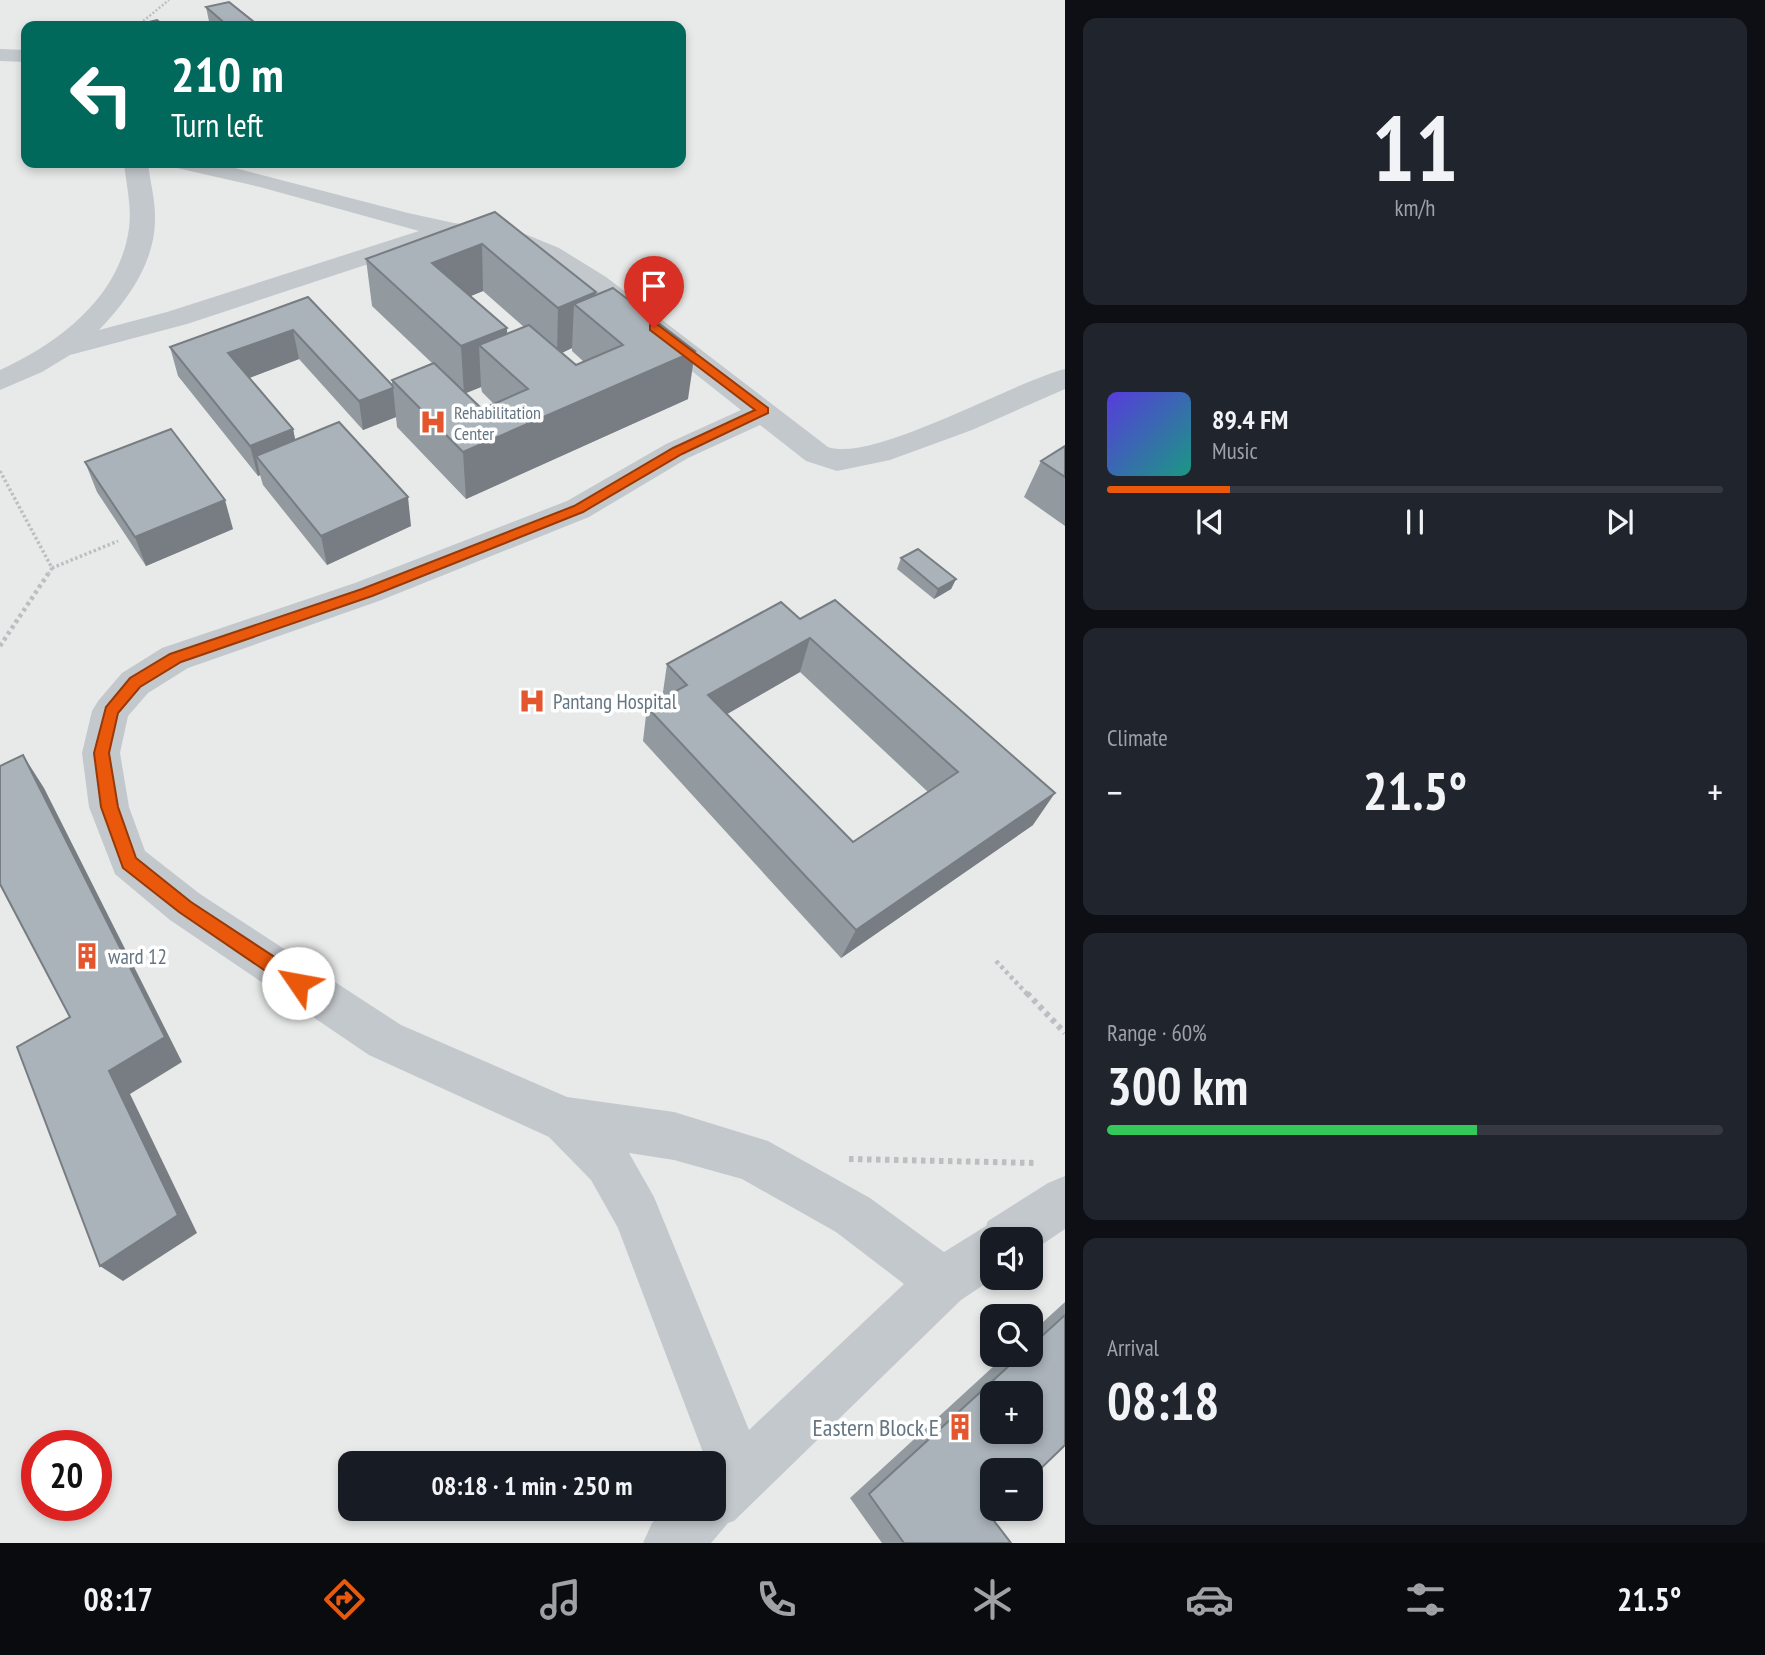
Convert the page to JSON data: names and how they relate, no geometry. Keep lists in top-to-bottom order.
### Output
{
  "places": {
    "hospital": ["Rehabilitation Center", "Pantang Hospital"],
    "building": ["ward 12", "Eastern Block E"]
  },
  "page": {
    "tile": [
      ["11", "km/h"],
      "Climate",
      ["Range · 60%", "300 km"],
      ["Arrival", "08:18"]
    ],
    "turn": ["210 m", "Turn left"],
    "song": ["89.4 FM", "Music"],
    "heat": ["−", "21.5°", "+"],
    "map_buttons": ["+", "−"],
    "limit": "20",
    "trip": "08:18 · 1 min · 250 m",
    "tabs": ["08:17", "21.5°"]
  }
}
